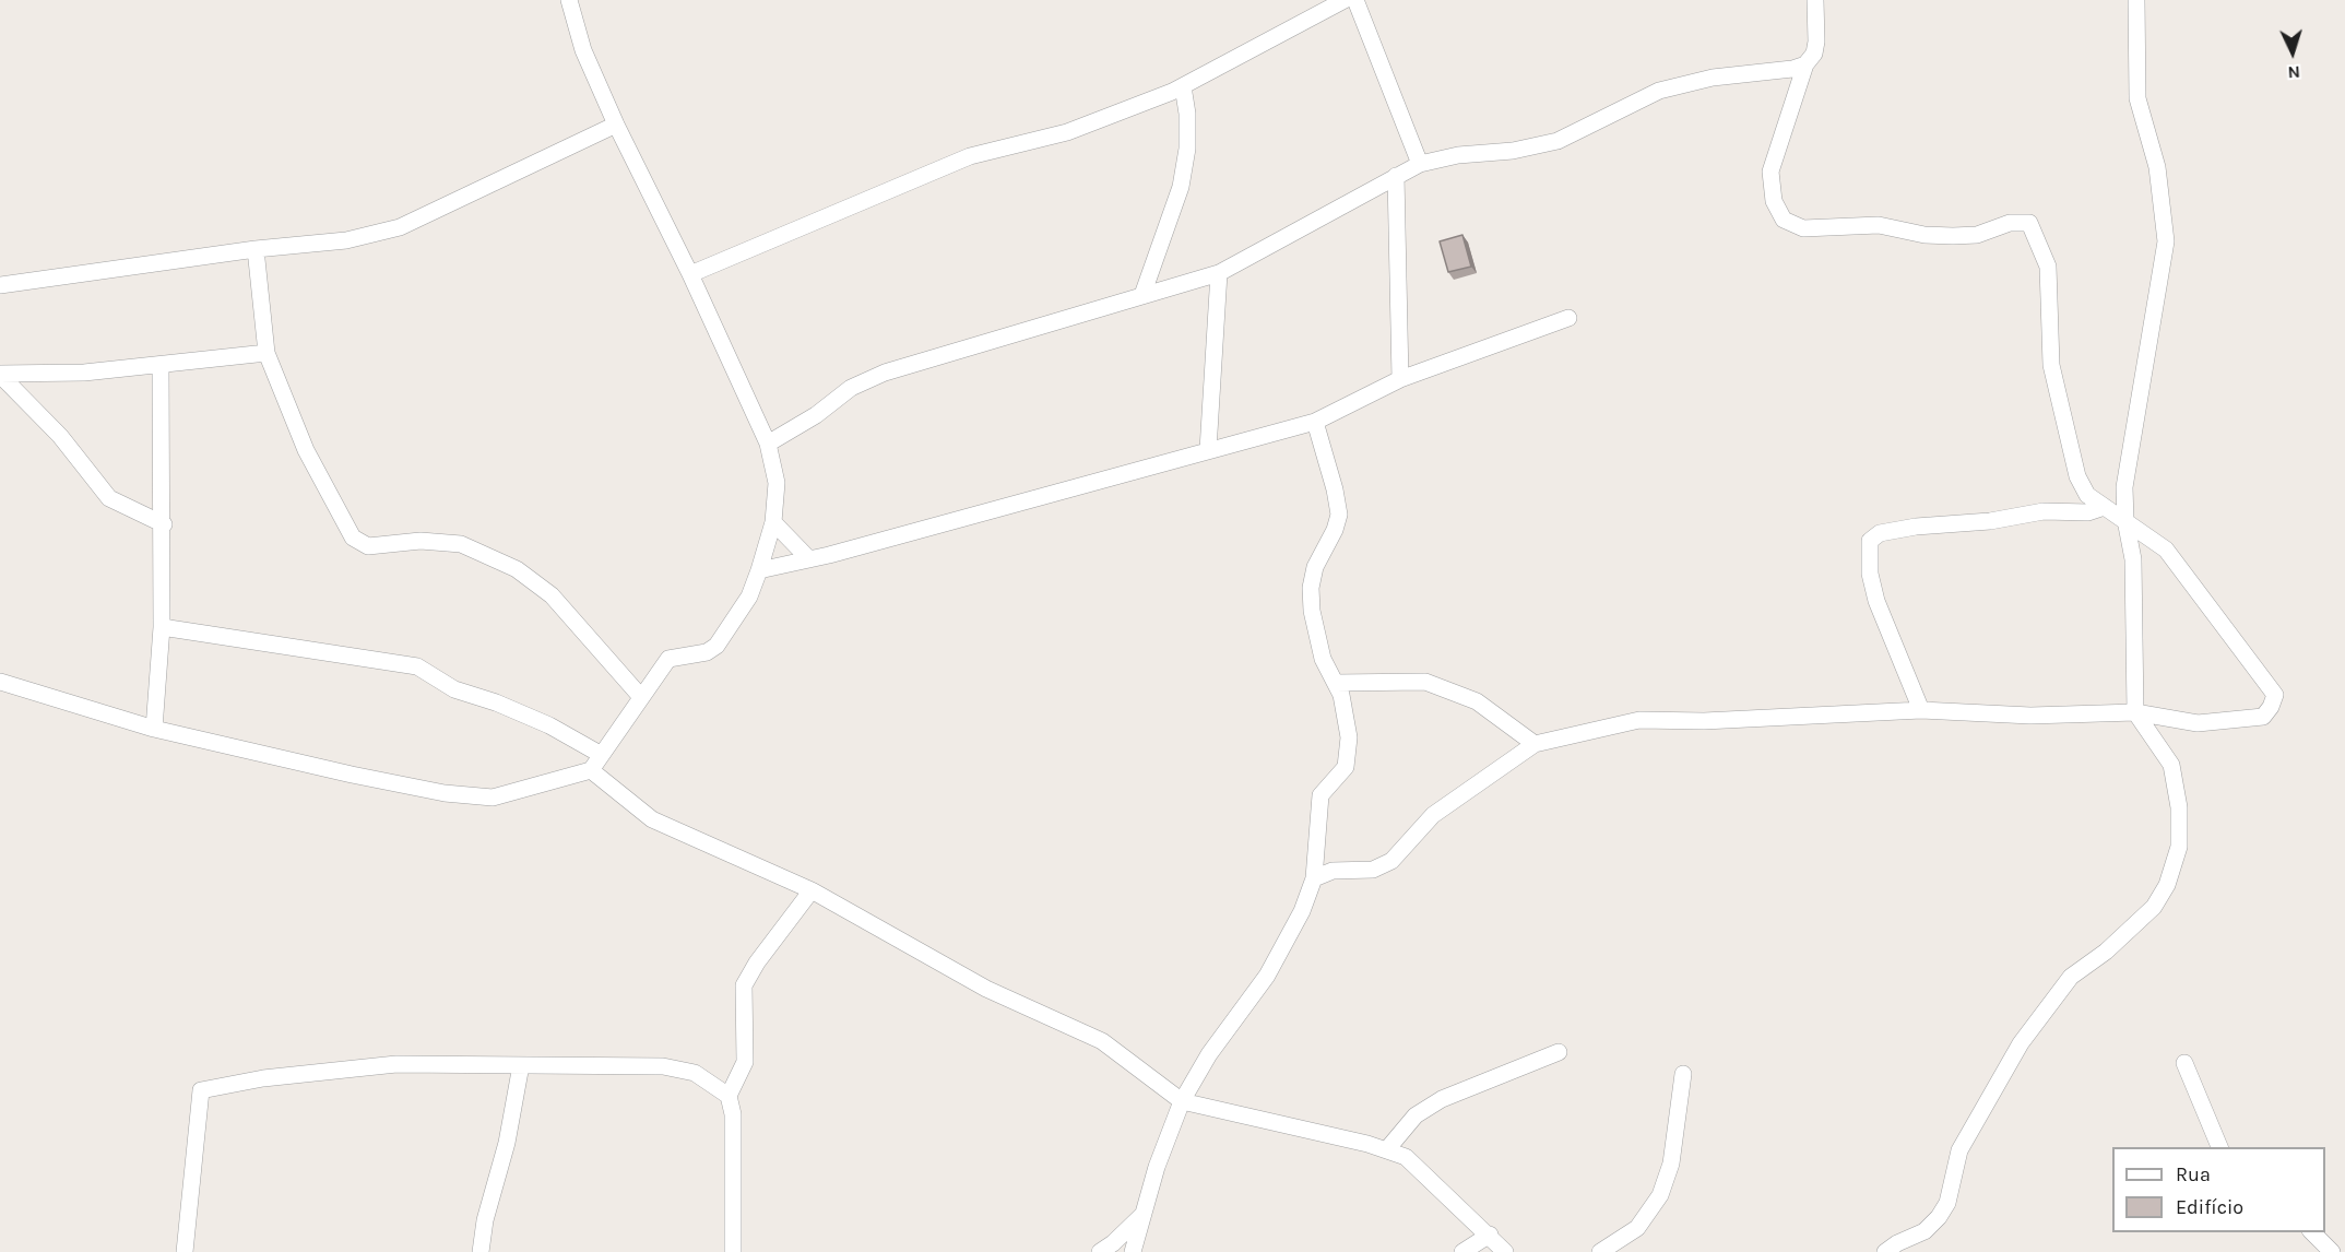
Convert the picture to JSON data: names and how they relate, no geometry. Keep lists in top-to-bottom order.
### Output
{
  "legend": ["Rua", "Edifício"],
  "north": "bottom"
}
